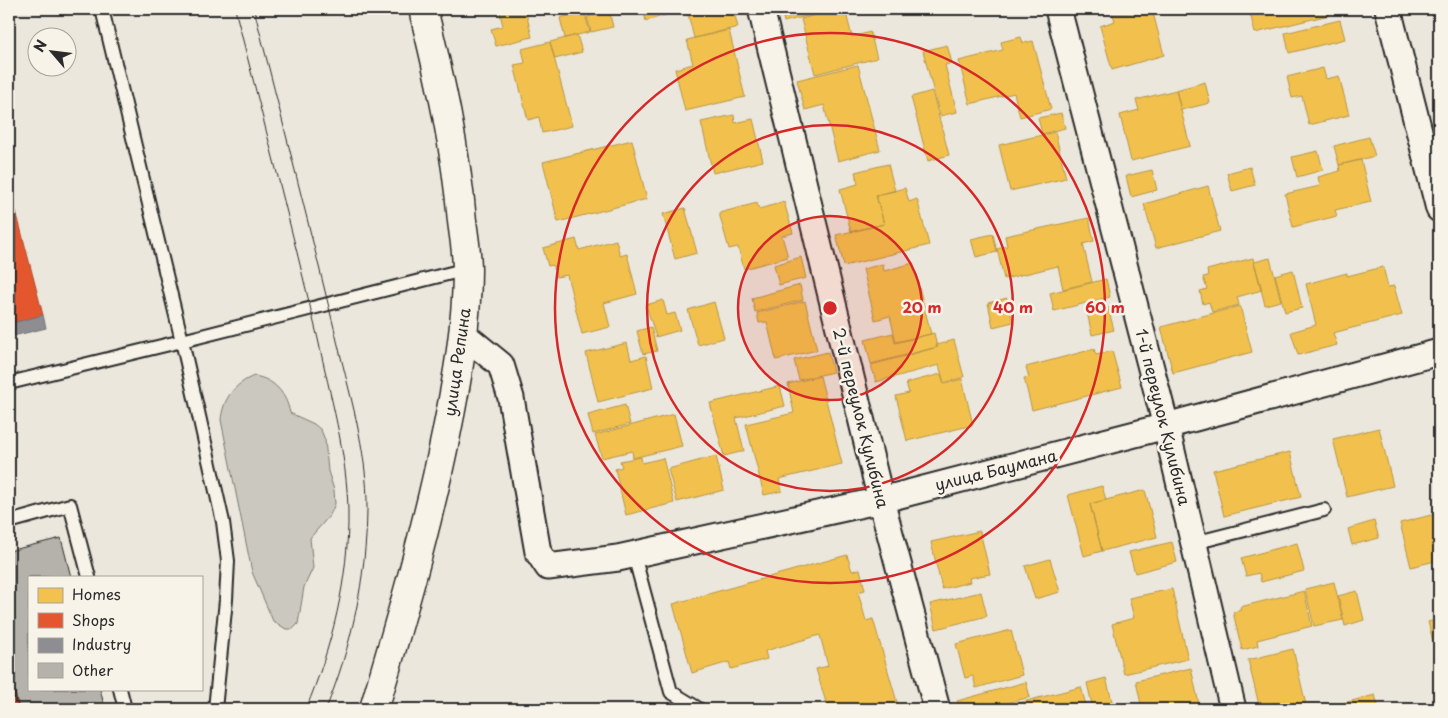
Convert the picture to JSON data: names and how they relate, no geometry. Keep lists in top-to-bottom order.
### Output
{
  "streets": {
    "street": [
      "улица Репина",
      "1-й переулок Кулибина",
      "2-й переулок Кулибина",
      "улица Баумана"
    ]
  },
  "crossings": [
    ["улица Репина", "улица Баумана"],
    ["1-й переулок Кулибина", "улица Баумана"],
    ["2-й переулок Кулибина", "улица Баумана"]
  ],
  "legend": [
    "Homes",
    "Shops",
    "Industry",
    "Other"
  ],
  "north": "top left",
  "rings": ["20 m", "40 m", "60 m"]
}
